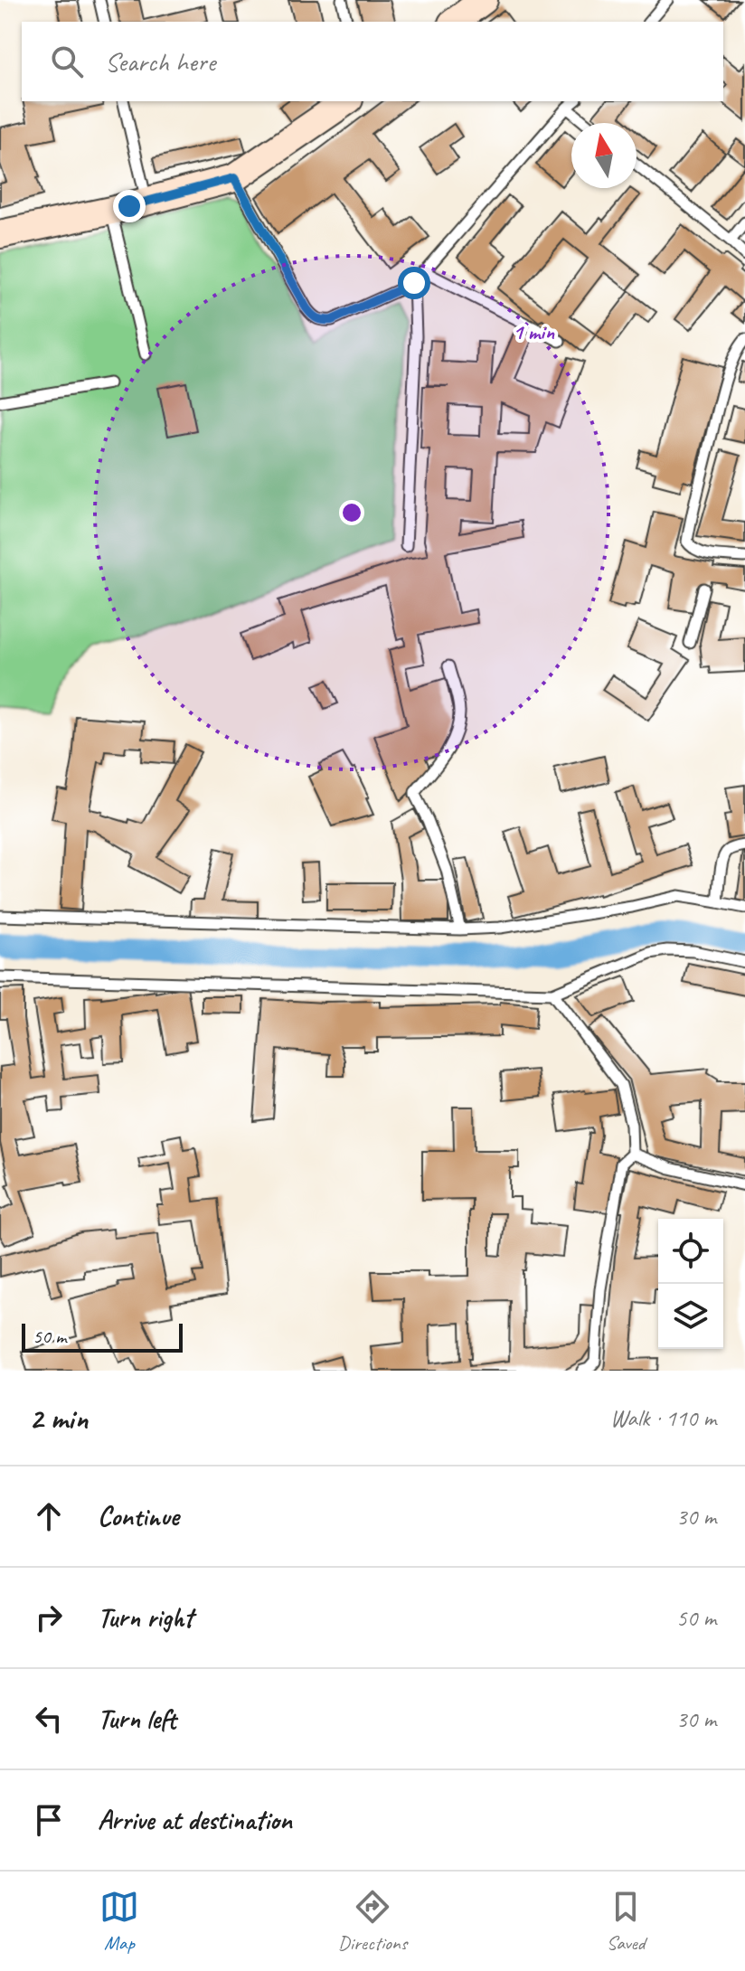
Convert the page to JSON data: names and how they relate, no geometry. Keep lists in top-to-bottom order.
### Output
{
  "scale_bar": "50 m",
  "north": "top",
  "page": {
    "search": "Search here",
    "scale": "50 m",
    "heading": ["2 min", "Walk · 110 m"],
    "list": [
      ["Continue", "30 m"],
      ["Turn right", "50 m"],
      ["Turn left", "30 m"],
      "Arrive at destination"
    ],
    "nav": ["Map", "Directions", "Saved"]
  },
  "rings": ["1 min"]
}
